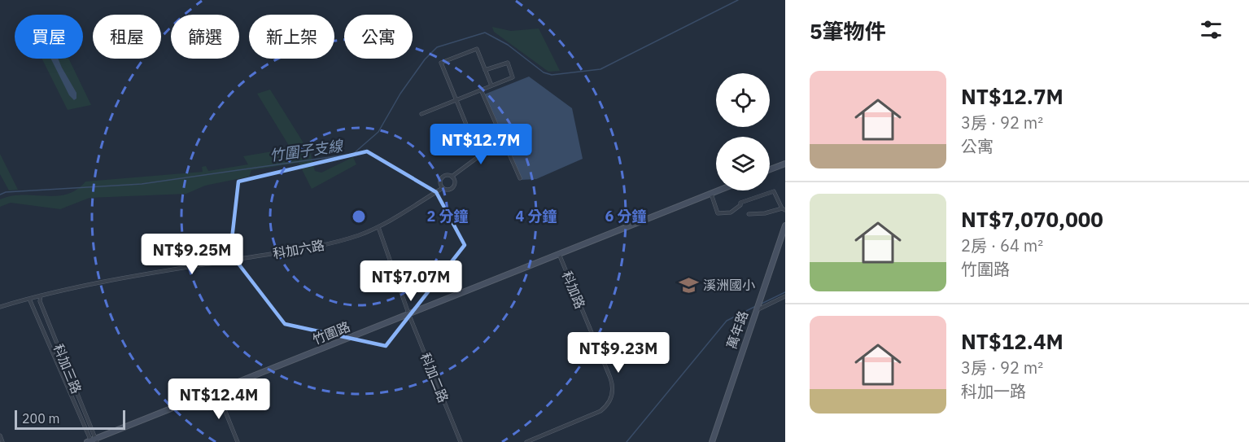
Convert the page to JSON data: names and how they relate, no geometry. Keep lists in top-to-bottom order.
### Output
{
  "streets": {
    "street": [
      "科加六路",
      "科加路",
      "萬年路",
      "竹圍路",
      "科加三路",
      "科加二路"
    ]
  },
  "crossings": [
    ["科加六路", "科加三路"],
    ["科加六路", "科加二路"],
    ["科加路", "竹圍路"],
    ["竹圍路", "科加三路"],
    ["竹圍路", "科加二路"]
  ],
  "water": ["竹圍子支線"],
  "places": {
    "school or university": ["溪洲國小"]
  },
  "scale_bar": "200 m",
  "page": {
    "heading": "5筆物件",
    "chip": [
      "買屋",
      "租屋",
      "篩選",
      "新上架",
      "公寓"
    ],
    "list": [
      {
        "name": "NT$12.7M",
        "note": "3房 · 92 m² · 公寓"
      },
      {
        "name": "NT$7,070,000",
        "note": "2房 · 64 m² · 竹圍路"
      },
      {
        "name": "NT$12.4M",
        "note": "3房 · 92 m² · 科加一路"
      }
    ],
    "price": [
      "NT$12.7M",
      "NT$9.25M",
      "NT$7.07M",
      "NT$9.23M",
      "NT$12.4M"
    ],
    "scale": "200 m"
  },
  "rings": ["2 分鐘", "4 分鐘", "6 分鐘"]
}
